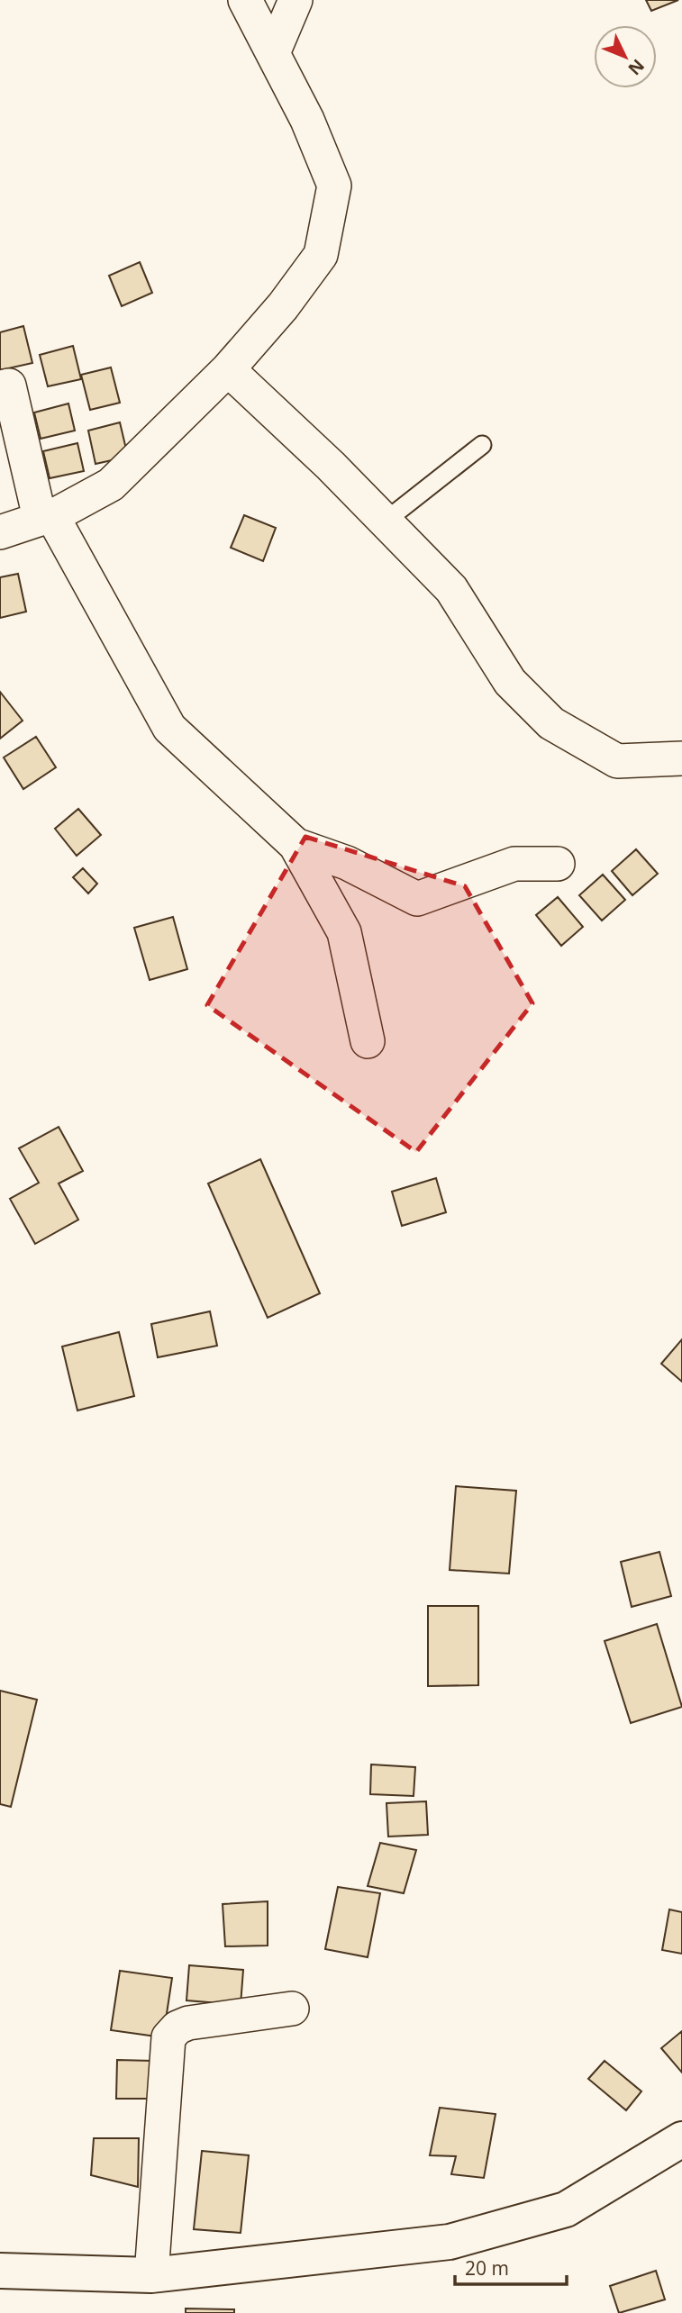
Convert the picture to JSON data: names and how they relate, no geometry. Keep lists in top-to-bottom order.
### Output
{
  "scale_bar": "20 m",
  "north": "bottom right"
}
